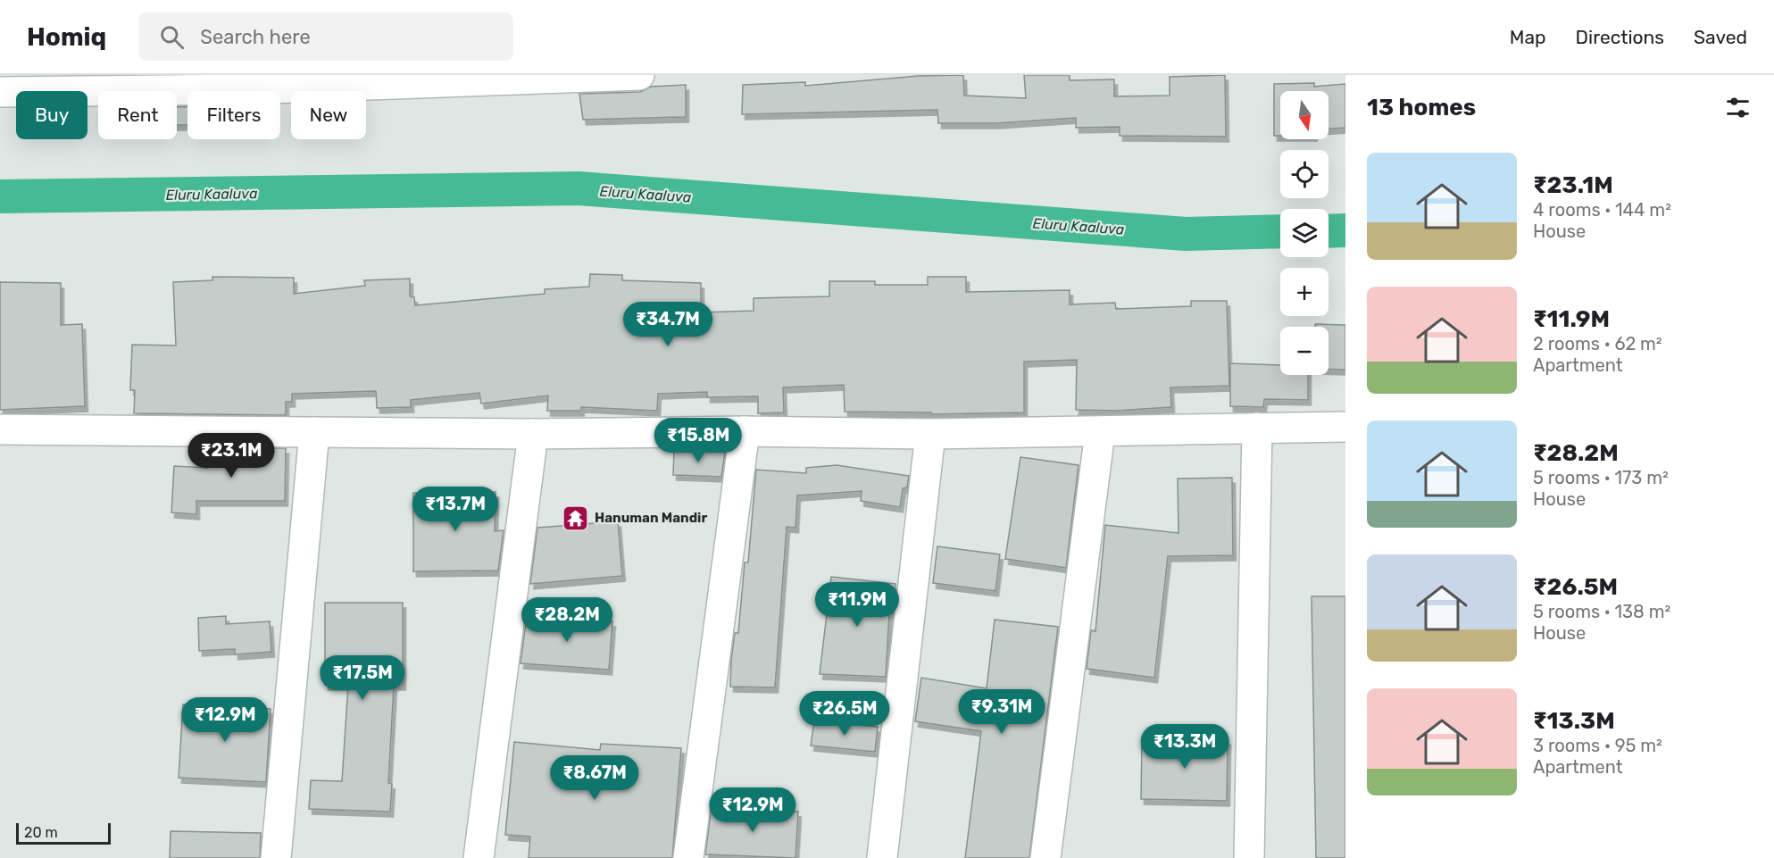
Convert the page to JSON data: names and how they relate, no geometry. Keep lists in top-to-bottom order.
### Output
{
  "water": ["Eluru Kaaluva"],
  "places": {
    "temple": ["Hanuman Mandir"]
  },
  "scale_bar": "20 m",
  "north": "bottom",
  "page": {
    "header": "Homiq",
    "search": "Search here",
    "nav": ["Map", "Directions", "Saved"],
    "heading": "13 homes",
    "map_buttons": ["+", "−"],
    "chip": [
      "Buy",
      "Rent",
      "Filters",
      "New"
    ],
    "list": [
      {
        "name": "₹23.1M",
        "note": "4 rooms · 144 m² · House"
      },
      {
        "name": "₹11.9M",
        "note": "2 rooms · 62 m² · Apartment"
      },
      {
        "name": "₹28.2M",
        "note": "5 rooms · 173 m² · House"
      },
      {
        "name": "₹26.5M",
        "note": "5 rooms · 138 m² · House"
      },
      {
        "name": "₹13.3M",
        "note": "3 rooms · 95 m² · Apartment"
      }
    ],
    "price": [
      "₹34.7M",
      "₹15.8M",
      "₹23.1M",
      "₹13.7M",
      "₹11.9M",
      "₹28.2M",
      "₹17.5M",
      "₹9.31M",
      "₹26.5M",
      "₹12.9M",
      "₹13.3M",
      "₹8.67M",
      "₹12.9M"
    ],
    "scale": "20 m"
  }
}
